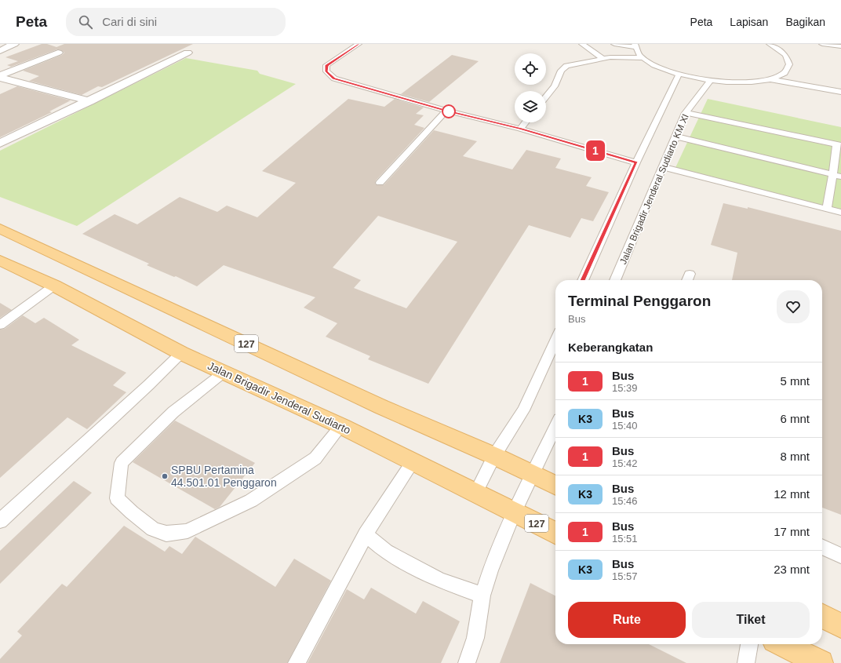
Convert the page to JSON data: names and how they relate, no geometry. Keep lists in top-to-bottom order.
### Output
{
  "streets": {
    "main road": ["127", "Jalan Brigadir Jenderal Sudiarto"],
    "lane": ["Jalan Brigadir Jenderal Sudiarto KM XI"]
  },
  "places": ["SPBU Pertamina 44.501.01 Penggaron"],
  "lines": ["bus line 1"],
  "page": {
    "header": "Peta",
    "search": "Cari di sini",
    "nav": ["Peta", "Lapisan", "Bagikan"],
    "on_map": "1",
    "heading": [
      ["Terminal Penggaron", "Bus"],
      "Keberangkatan"
    ],
    "list": [
      {
        "mark": "1",
        "name": "Bus",
        "note": "15:39",
        "value": "5 mnt"
      },
      {
        "mark": "K3",
        "name": "Bus",
        "note": "15:40",
        "value": "6 mnt"
      },
      {
        "mark": "1",
        "name": "Bus",
        "note": "15:42",
        "value": "8 mnt"
      },
      {
        "mark": "K3",
        "name": "Bus",
        "note": "15:46",
        "value": "12 mnt"
      },
      {
        "mark": "1",
        "name": "Bus",
        "note": "15:51",
        "value": "17 mnt"
      },
      {
        "mark": "K3",
        "name": "Bus",
        "note": "15:57",
        "value": "23 mnt"
      }
    ],
    "buttons": ["Rute", "Tiket"]
  }
}
